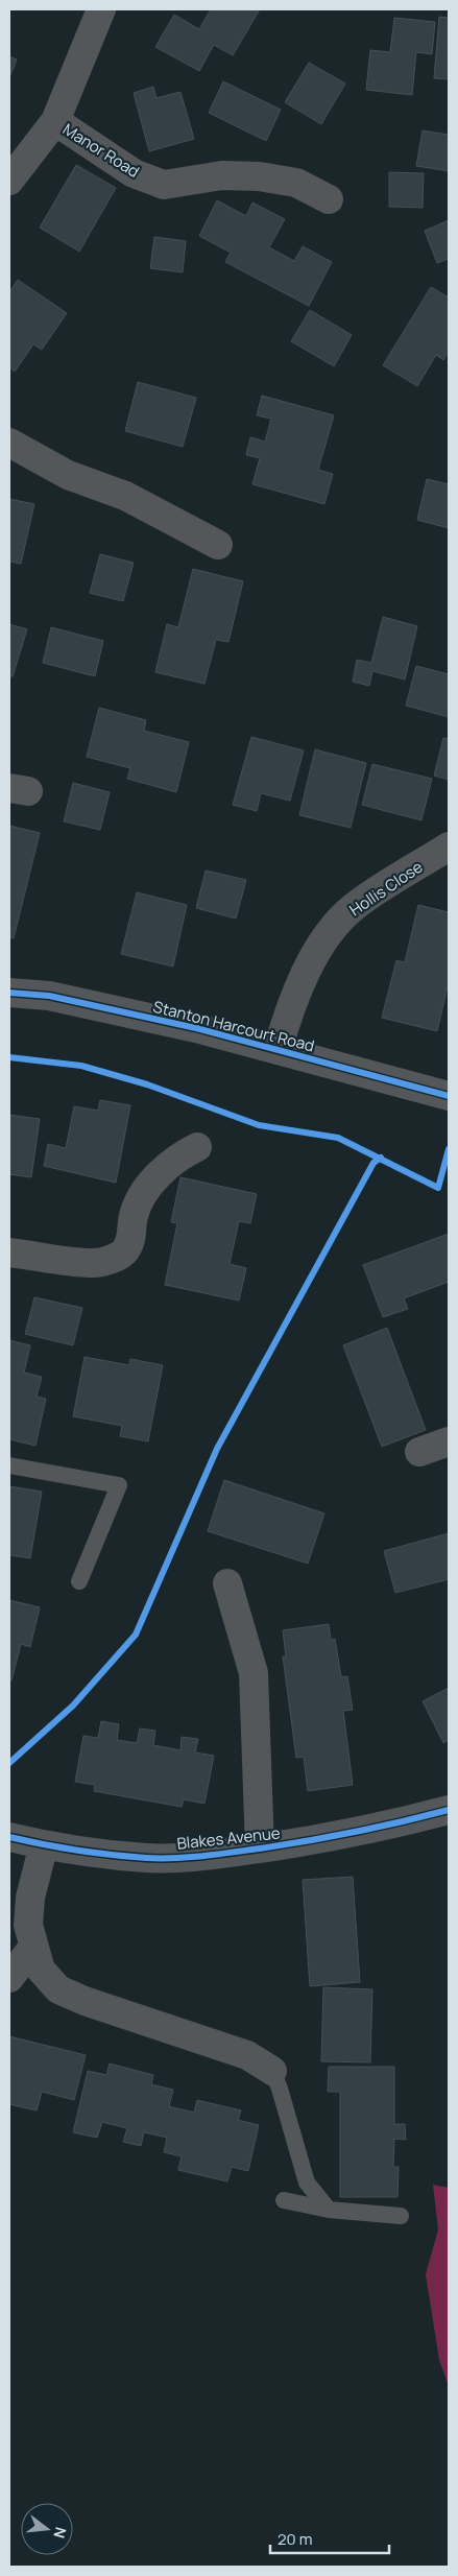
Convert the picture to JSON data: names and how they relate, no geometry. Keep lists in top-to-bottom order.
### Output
{
  "streets": {
    "street": [
      "Manor Road",
      "Hollis Close",
      "Stanton Harcourt Road",
      "Blakes Avenue"
    ]
  },
  "crossings": [
    ["Hollis Close", "Stanton Harcourt Road"]
  ],
  "scale_bar": "20 m",
  "north": "right"
}
